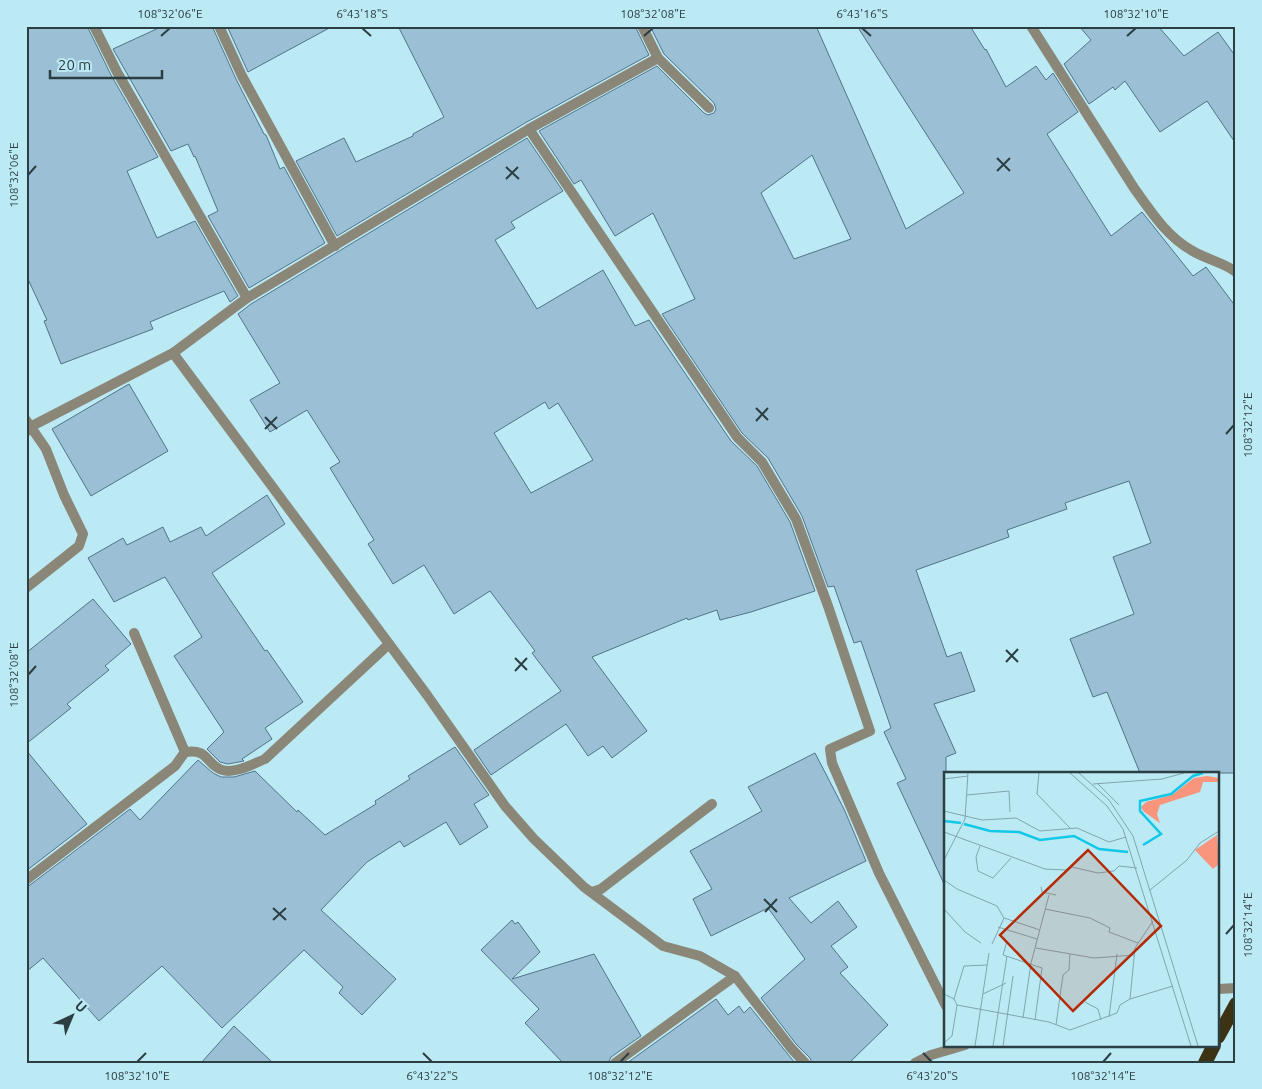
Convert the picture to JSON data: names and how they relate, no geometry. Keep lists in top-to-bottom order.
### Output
{
  "scale_bar": "20 m",
  "north": "top right",
  "coordinates": [
    "108°32'06\"E",
    "6°43'18\"S",
    "108°32'08\"E",
    "6°43'16\"S",
    "108°32'10\"E",
    "108°32'12\"E",
    "108°32'14\"E",
    "6°43'22\"S",
    "6°43'20\"S"
  ]
}
